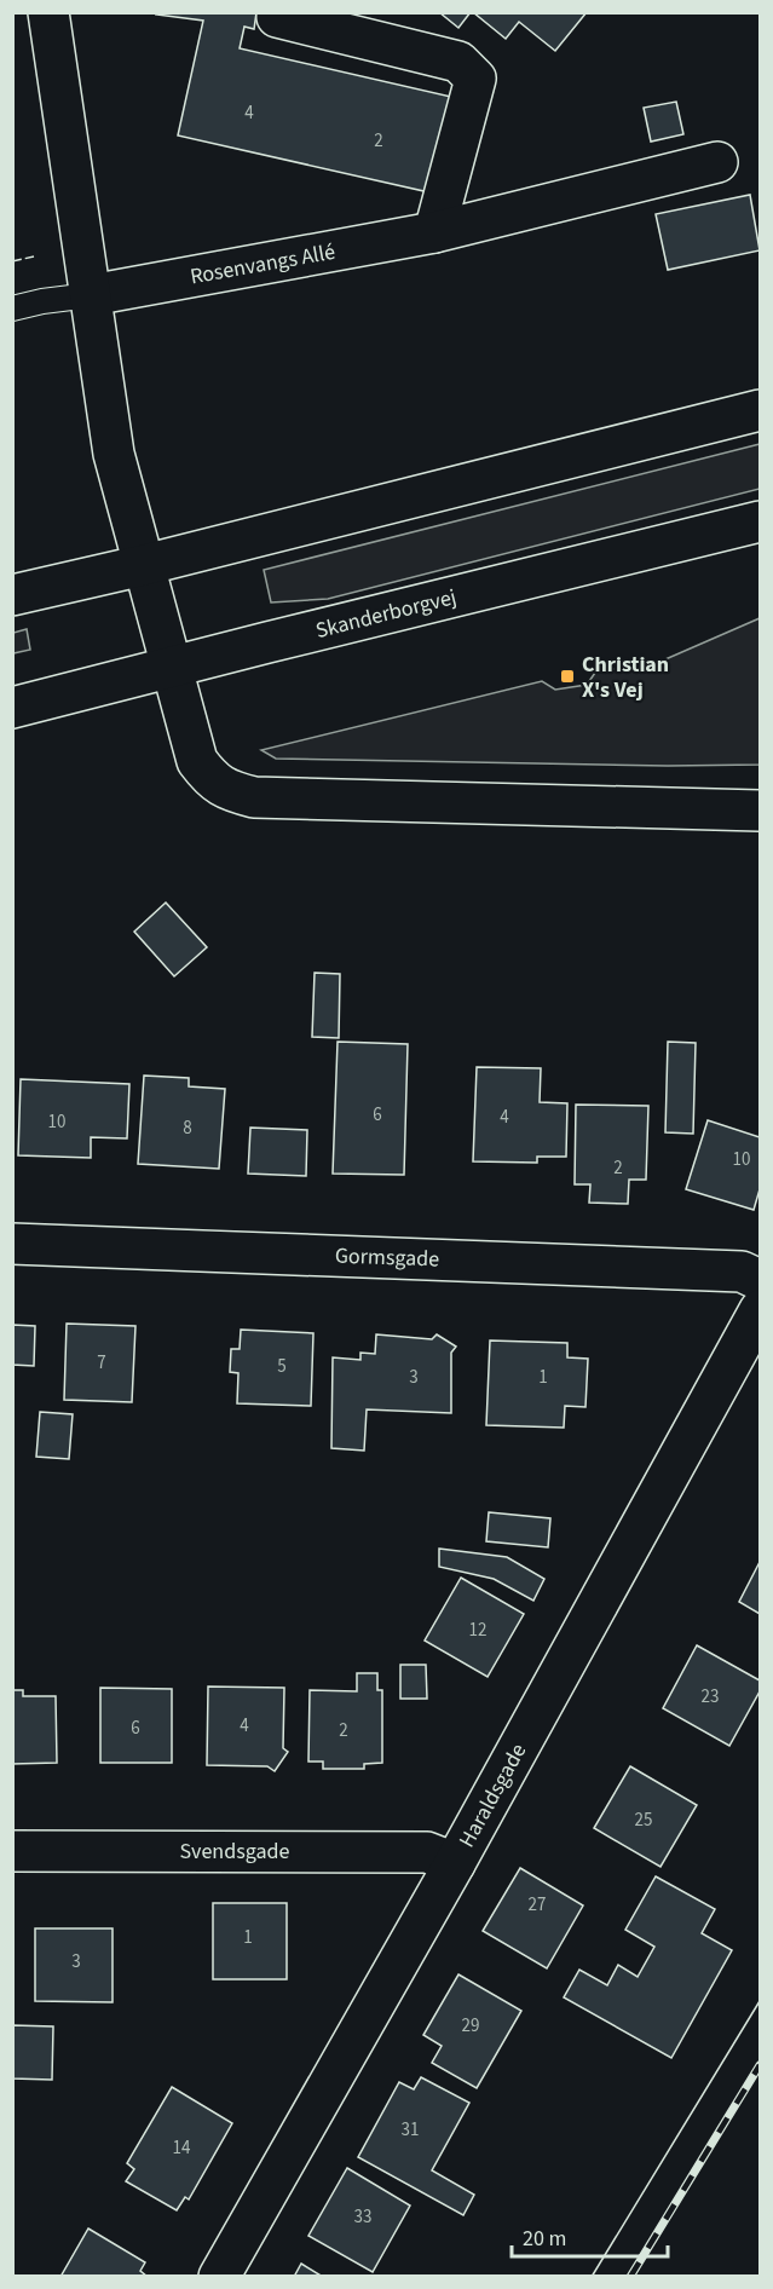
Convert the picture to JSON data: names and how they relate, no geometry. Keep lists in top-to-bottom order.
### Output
{
  "streets": {
    "street": [
      "Rosenvangs Allé",
      "Skanderborgvej",
      "Gormsgade",
      "Haraldsgade",
      "Svendsgade"
    ]
  },
  "crossings": [
    ["Haraldsgade", "Svendsgade"]
  ],
  "places": {
    "transit": ["Christian X's Vej"]
  },
  "house_numbers": [
    "4",
    "2",
    "6",
    "4",
    "10",
    "8",
    "10",
    "2",
    "7",
    "5",
    "3",
    "1",
    "12",
    "23",
    "4",
    "6",
    "2",
    "25",
    "27",
    "1",
    "3",
    "29",
    "31",
    "14",
    "33"
  ],
  "scale_bar": "20 m"
}
